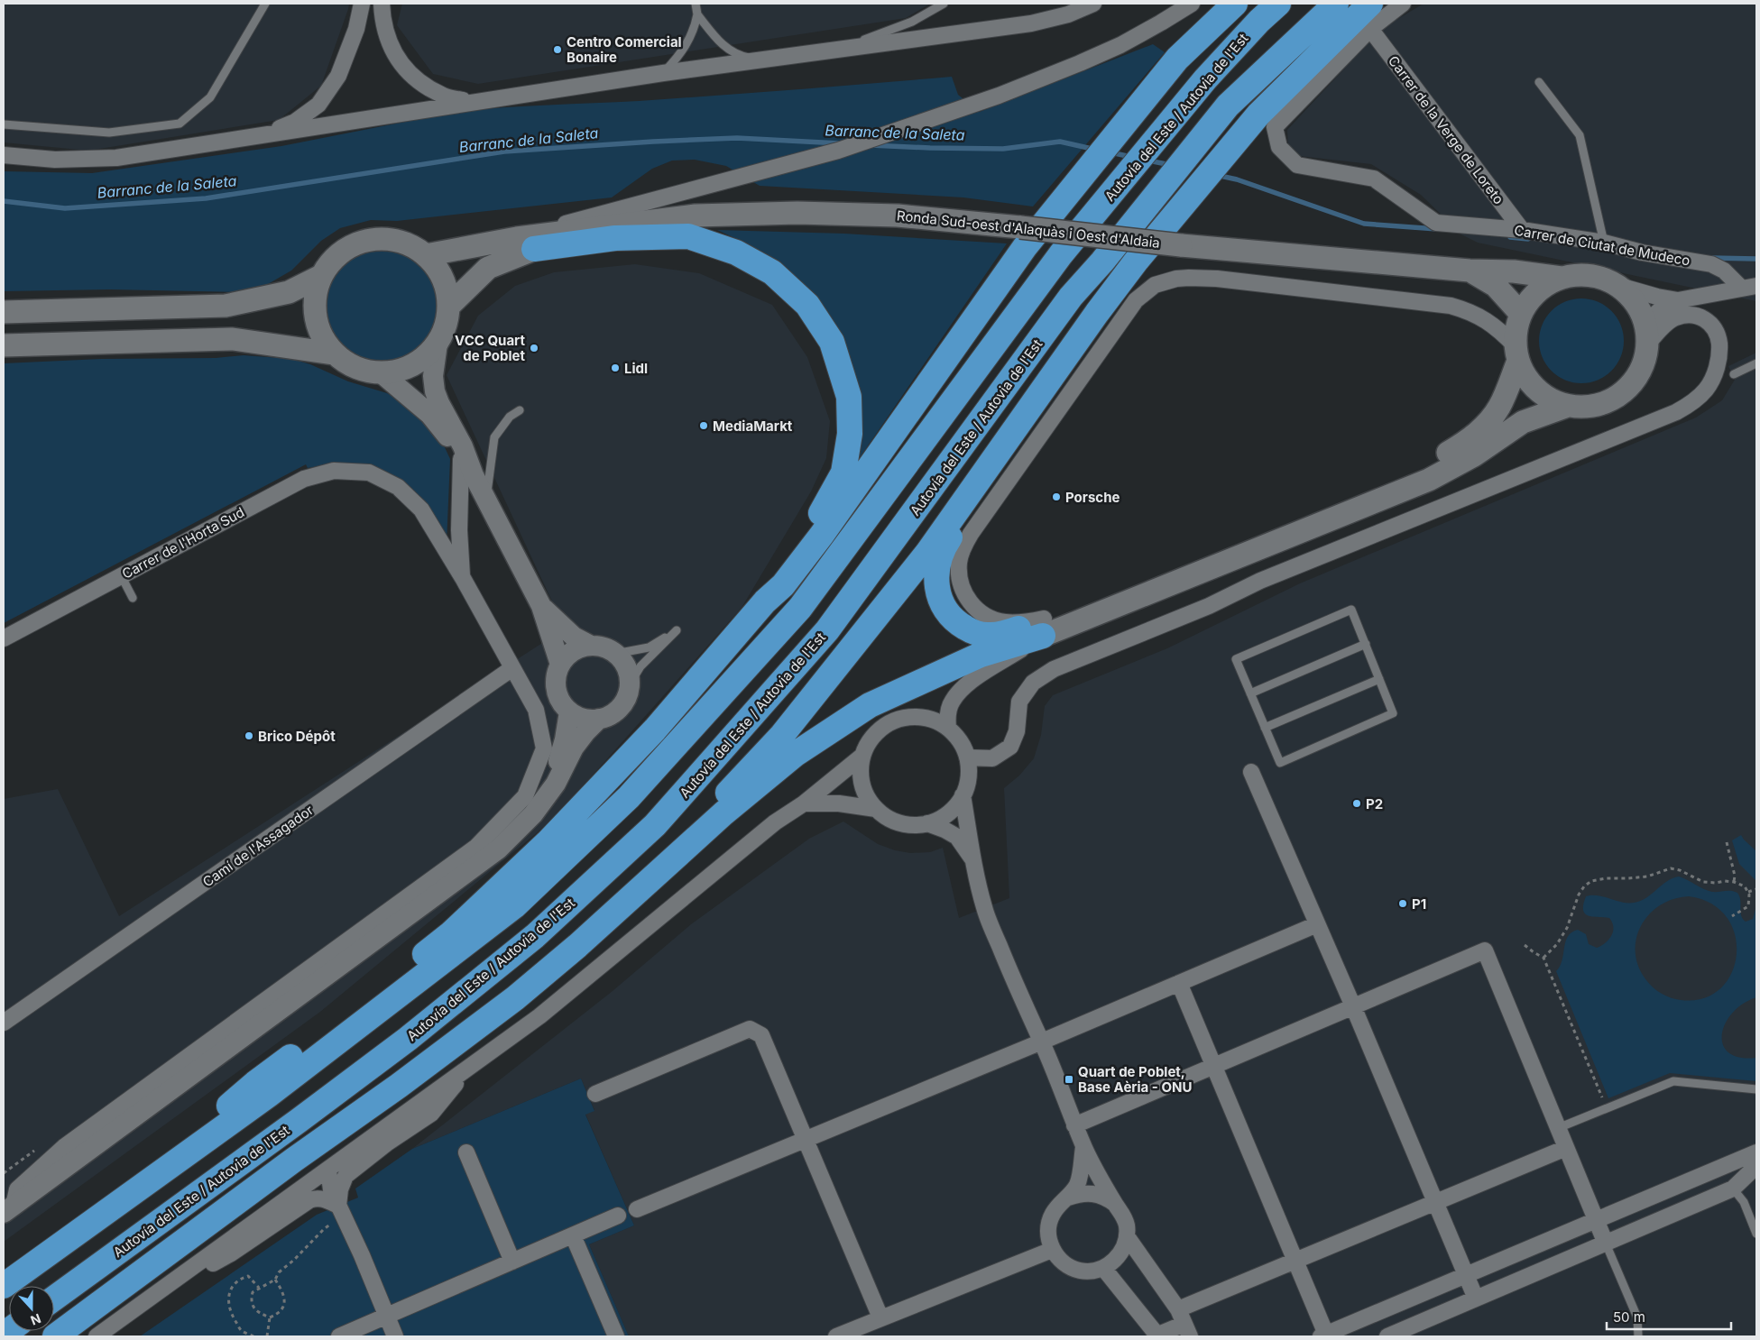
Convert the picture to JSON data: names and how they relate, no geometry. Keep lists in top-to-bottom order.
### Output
{
  "streets": {
    "highway": ["Autovía del Este / Autovia de l'Est"],
    "main road": ["Ronda Sud-oest d'Alaquàs i Oest d'Aldaia"],
    "street": [
      "Carrer de la Verge de Loreto",
      "Carrer de Ciutat de Mudeco",
      "Carrer de l'Horta Sud",
      "Camí de l'Assagador"
    ]
  },
  "crossings": [
    ["Carrer de la Verge de Loreto", "Carrer de Ciutat de Mudeco"]
  ],
  "water": ["Barranc de la Saleta"],
  "places": {
    "other": [
      "Centro Comercial Bonaire",
      "VCC Quart de Poblet",
      "Lidl",
      "MediaMarkt",
      "Porsche",
      "Brico Dépôt",
      "P2",
      "P1"
    ],
    "transit": ["Quart de Poblet, Base Aèria - ONU"]
  },
  "scale_bar": "50 m",
  "north": "bottom"
}
